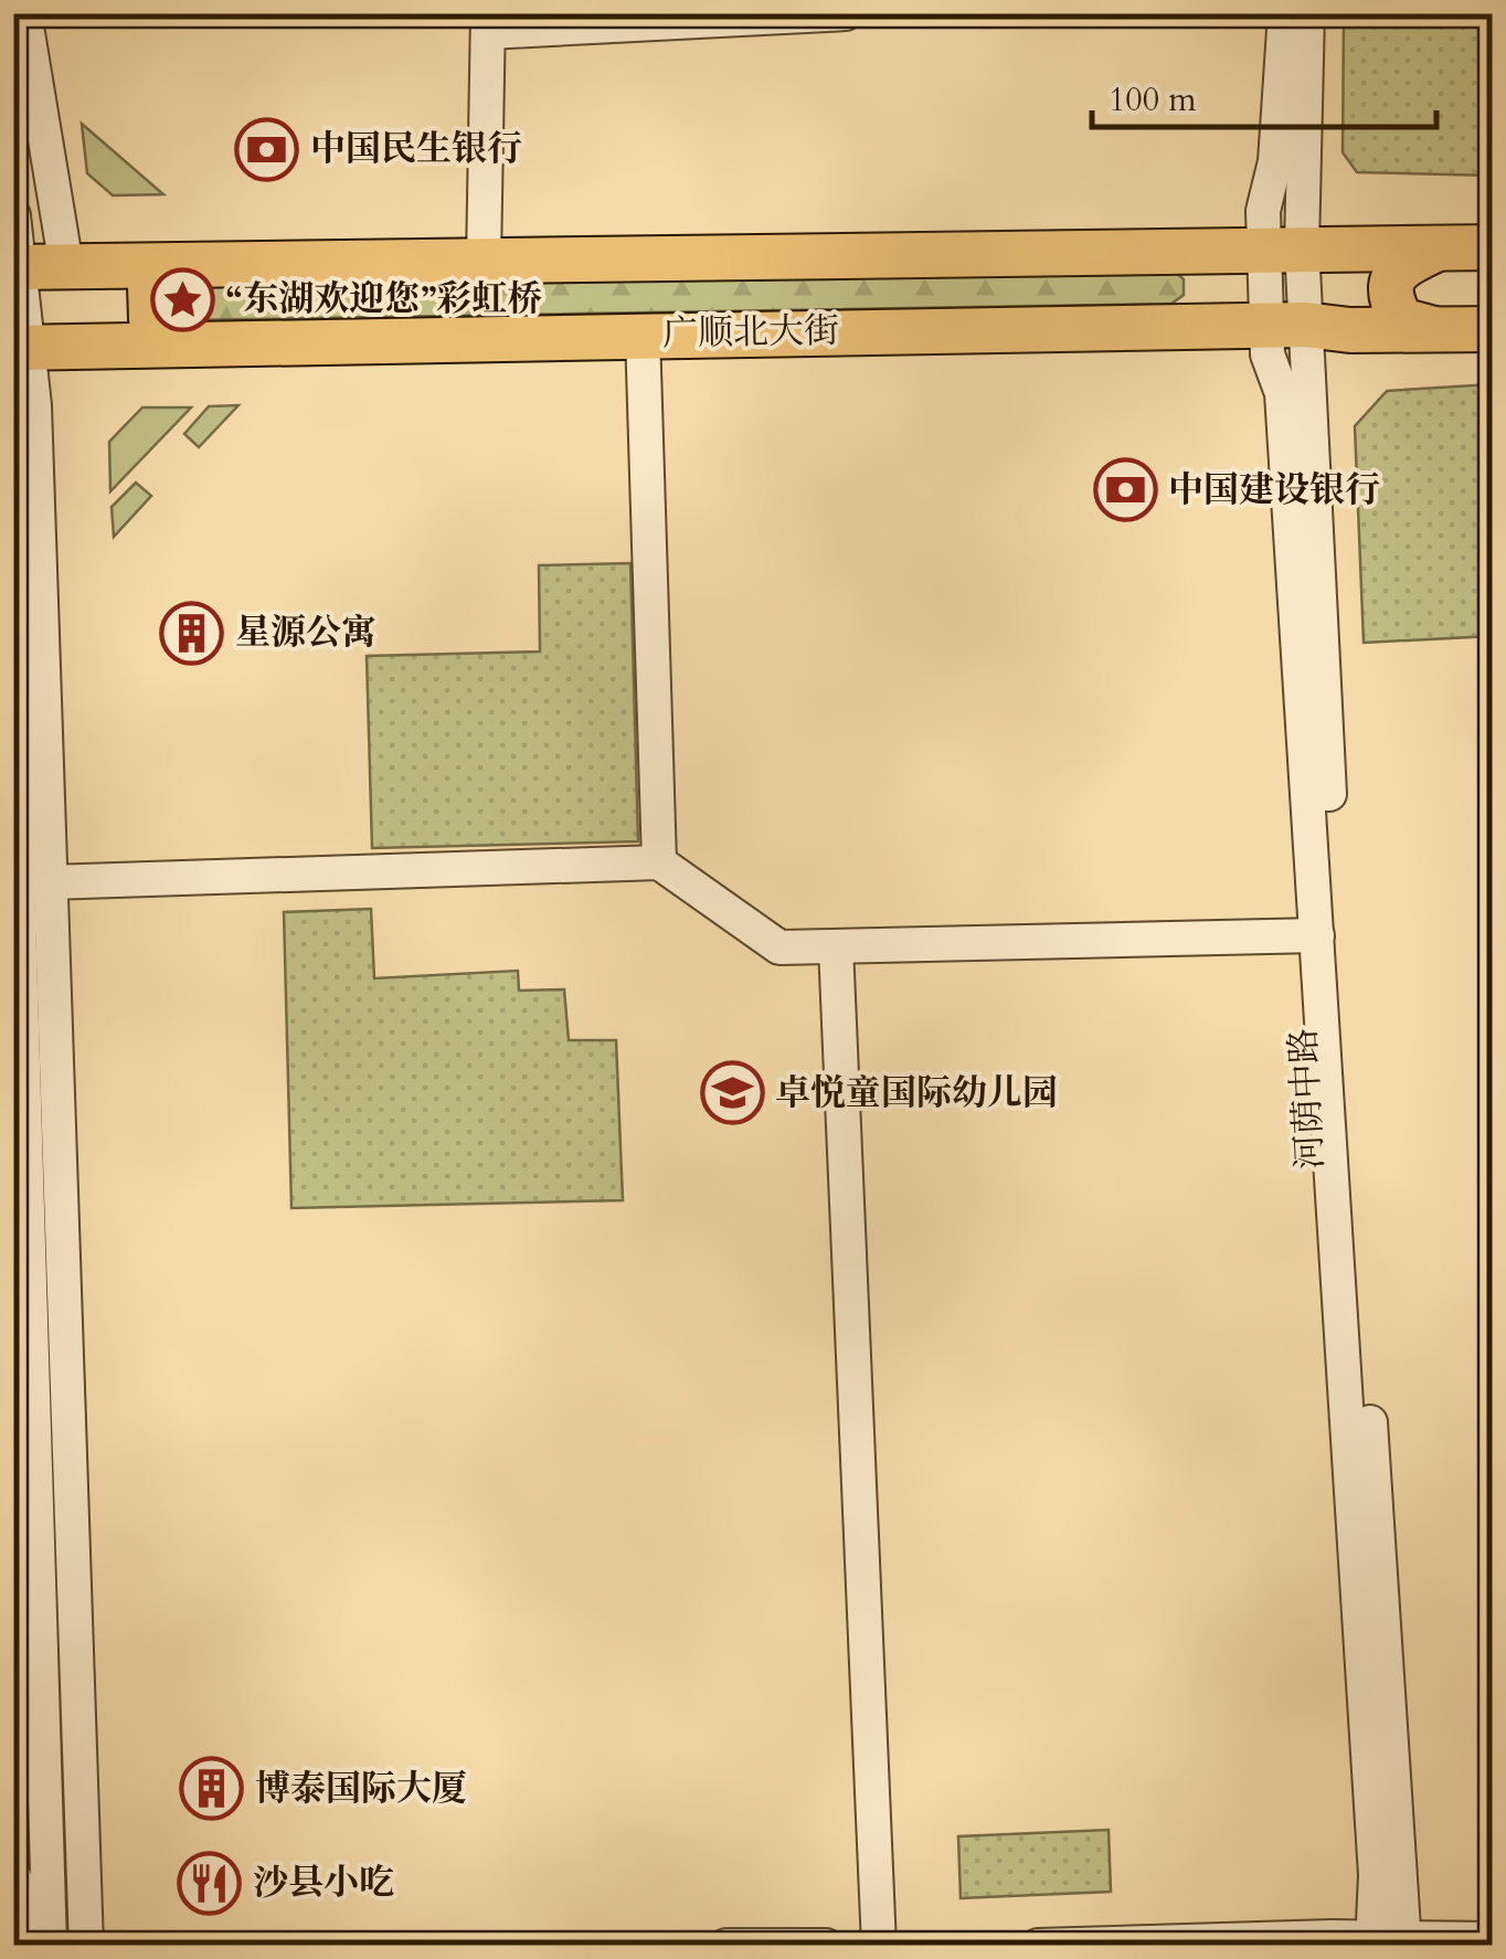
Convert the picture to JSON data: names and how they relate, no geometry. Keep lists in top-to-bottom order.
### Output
{
  "streets": {
    "main road": ["广顺北大街"],
    "street": ["河荫中路"]
  },
  "crossings": [
    ["广顺北大街", "河荫中路"]
  ],
  "places": {
    "bank": ["中国民生银行", "中国建设银行"],
    "place": ["“东湖欢迎您”彩虹桥"],
    "building": ["星源公寓", "博泰国际大厦"],
    "school or university": ["卓悦童国际幼儿园"],
    "restaurant": ["沙县小吃"]
  },
  "scale_bar": "100 m"
}
